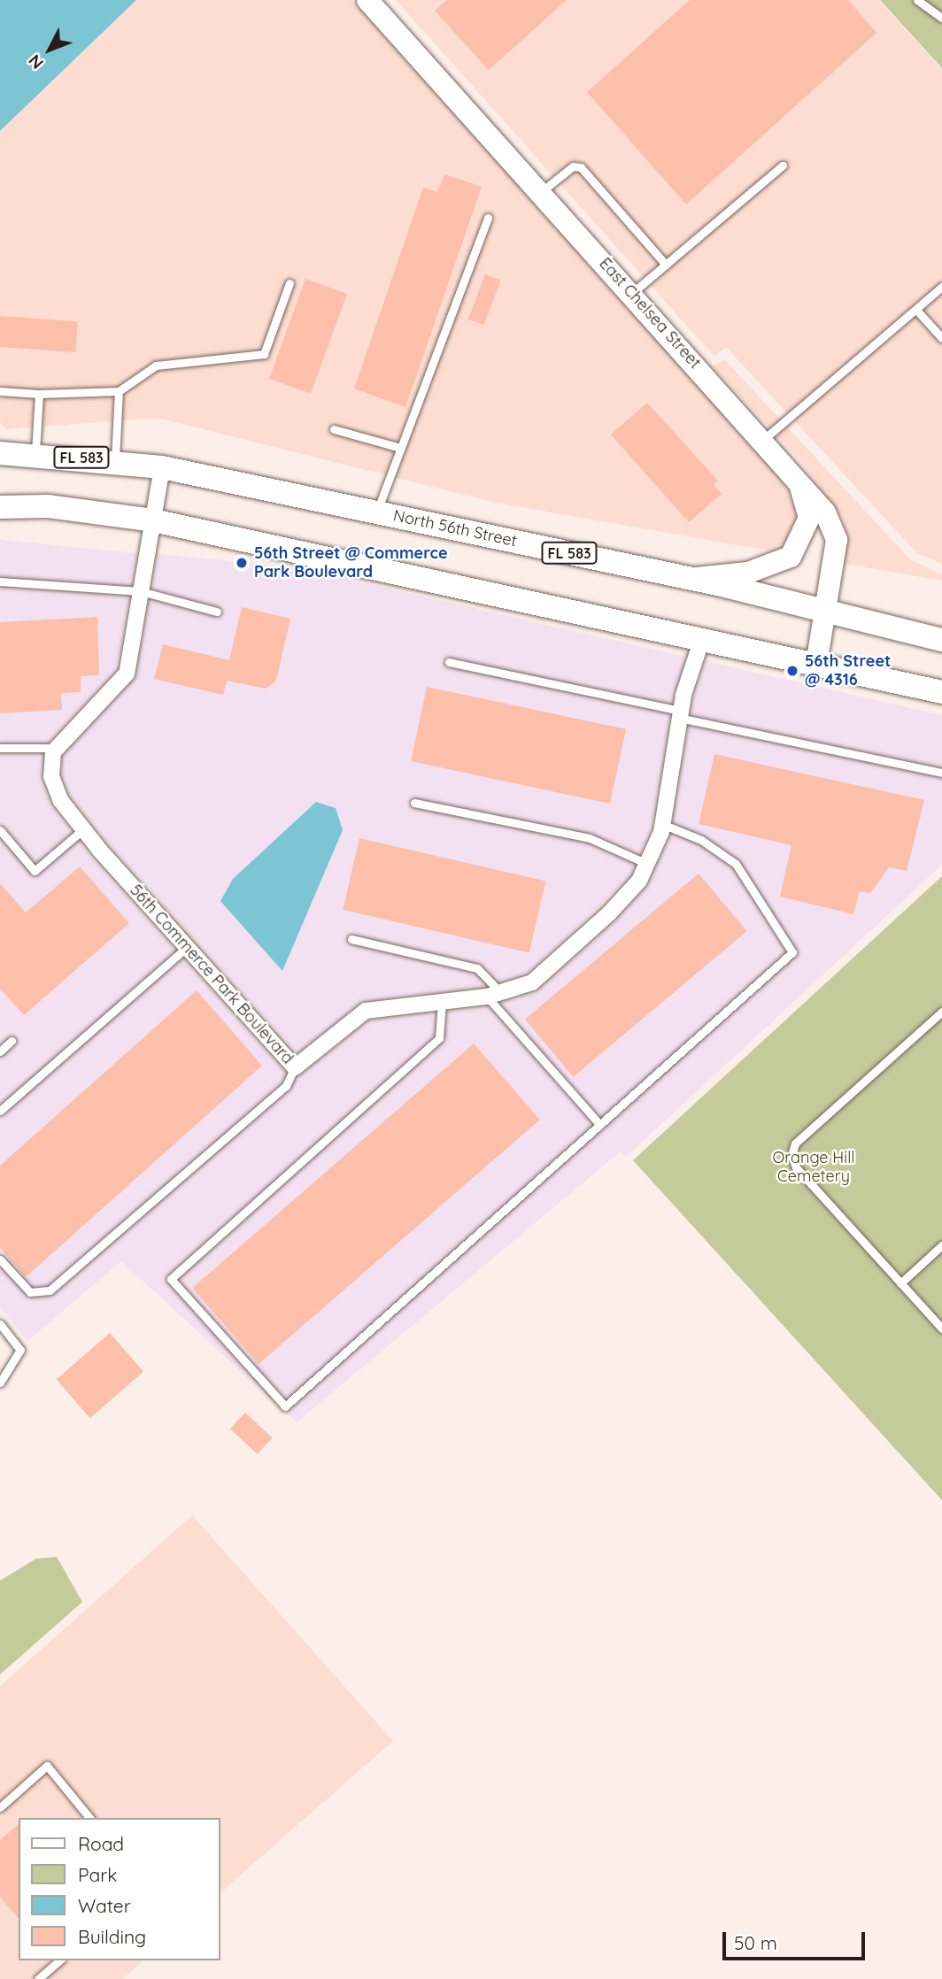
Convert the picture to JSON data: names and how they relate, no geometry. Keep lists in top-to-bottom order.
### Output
{
  "streets": {
    "main road": ["FL 583", "North 56th Street"],
    "street": ["East Chelsea Street", "56th Commerce Park Boulevard"]
  },
  "crossings": [
    ["East Chelsea Street", "North 56th Street"]
  ],
  "parks": ["Orange Hill Cemetery"],
  "places": ["56th Street @ Commerce Park Boulevard", "56th Street @ 4316"],
  "legend": [
    "Road",
    "Park",
    "Water",
    "Building"
  ],
  "scale_bar": "50 m",
  "north": "bottom left"
}
